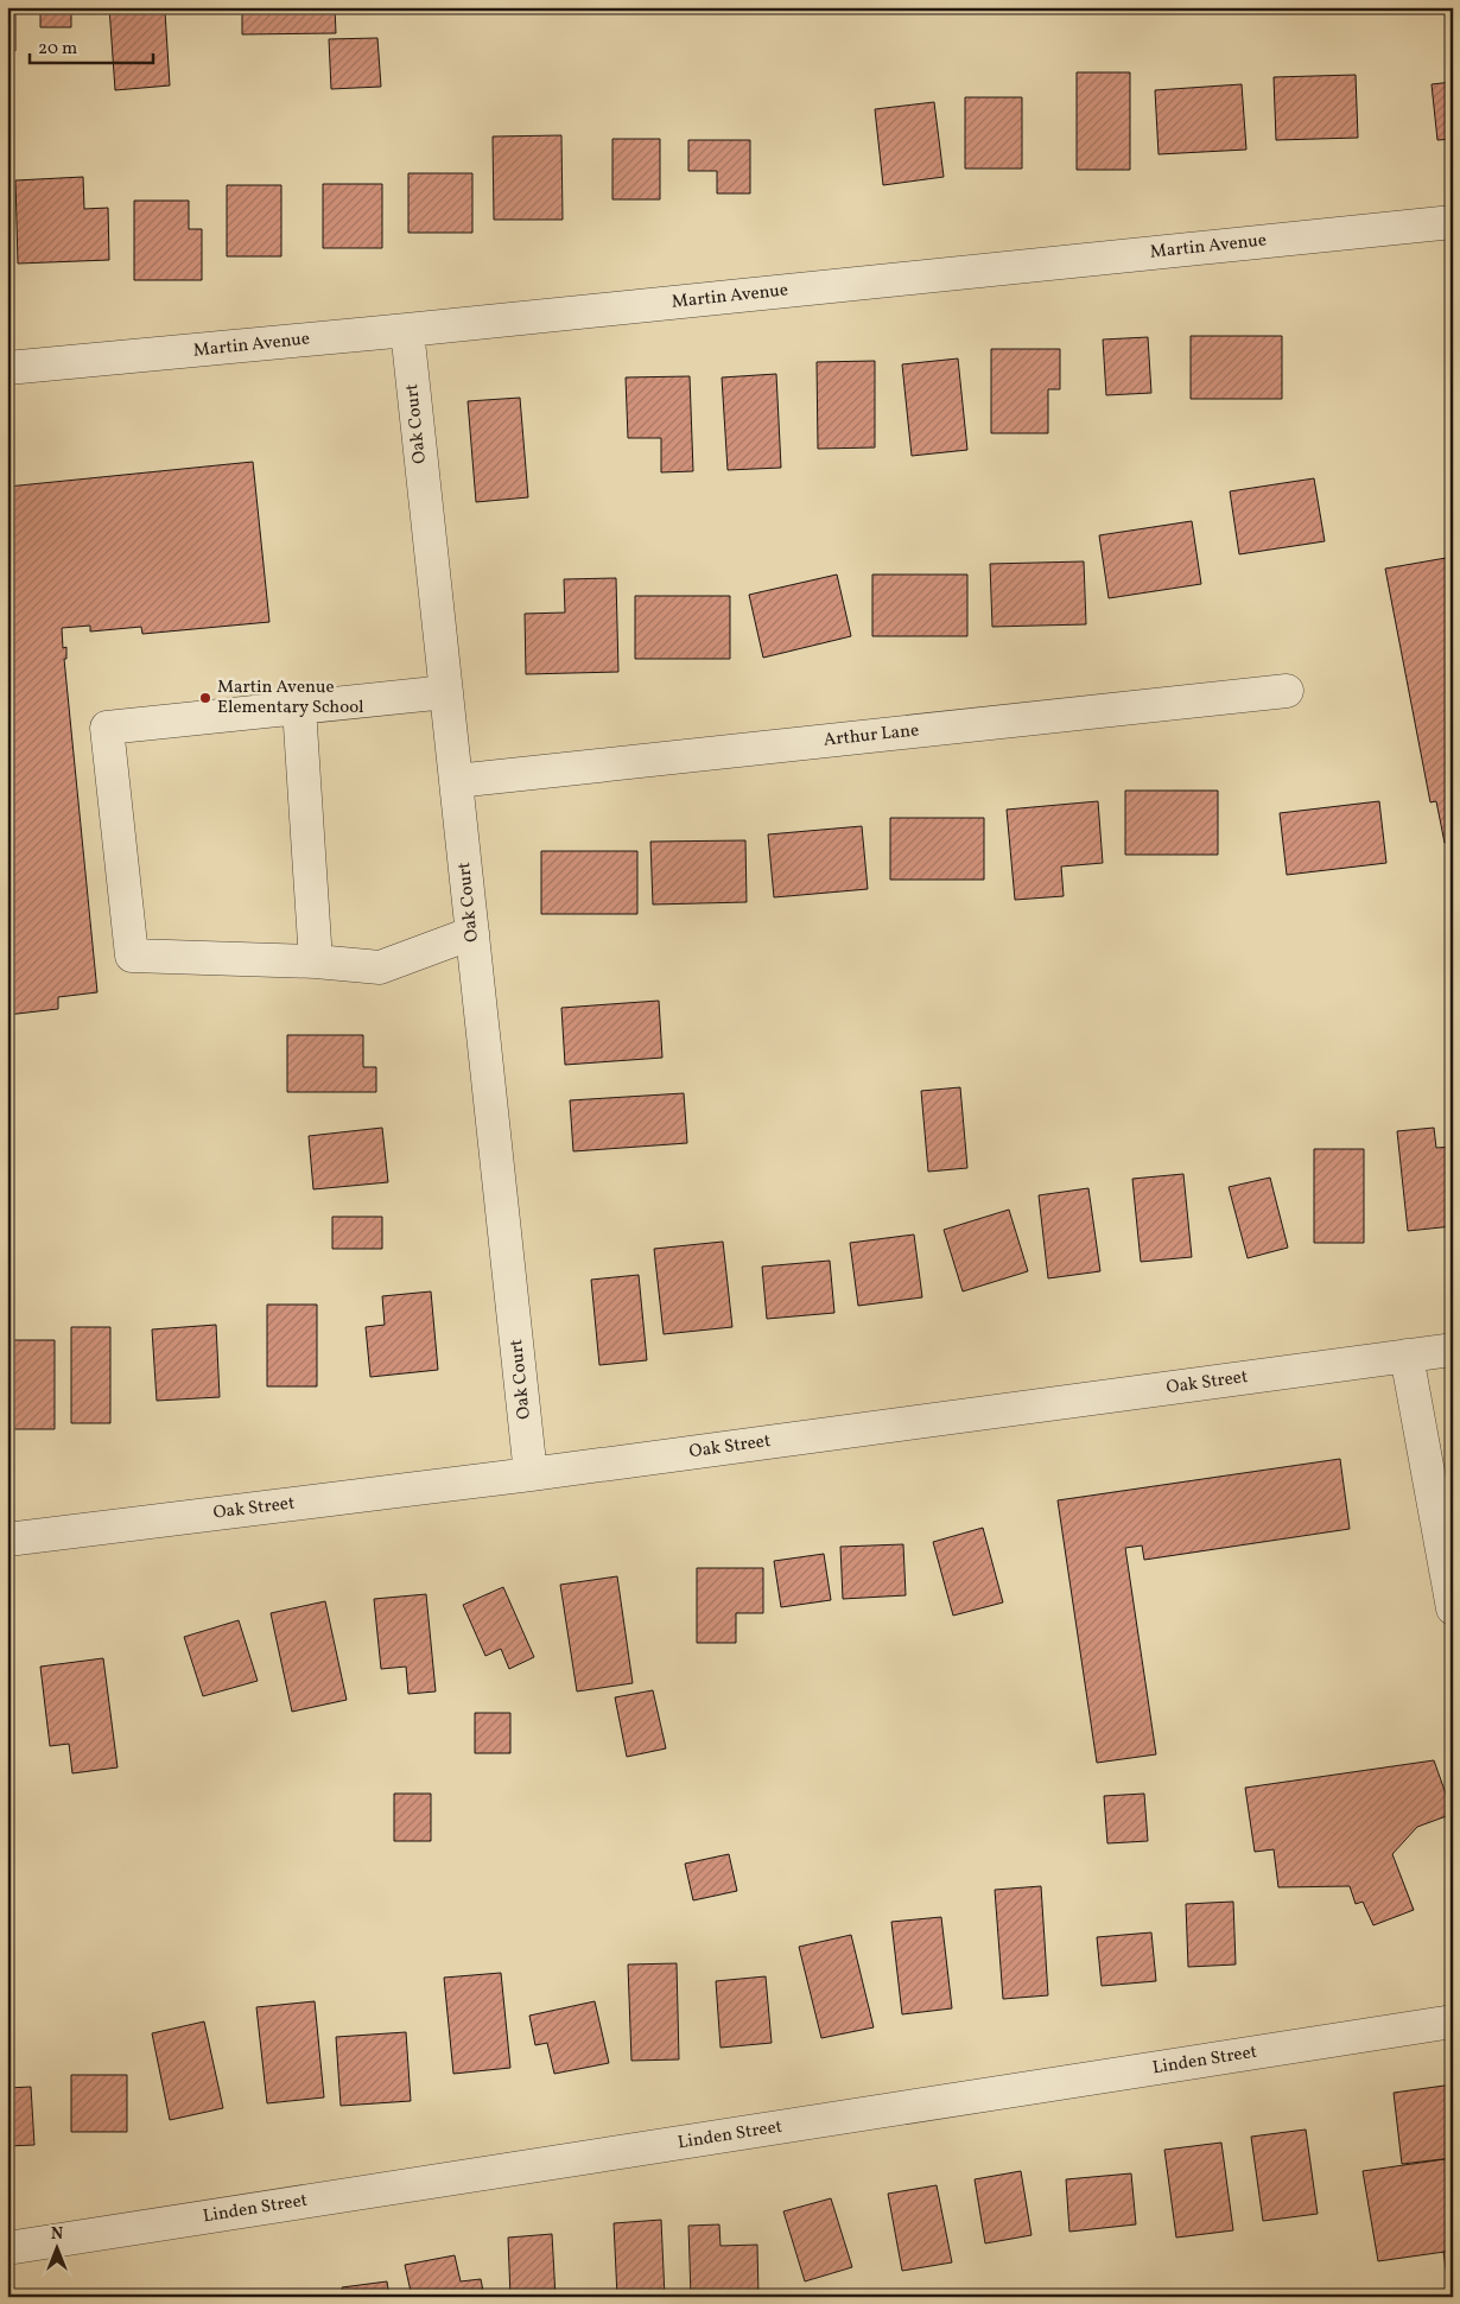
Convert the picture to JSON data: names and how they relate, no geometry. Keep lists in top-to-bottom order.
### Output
{
  "streets": {
    "street": [
      "Martin Avenue",
      "Oak Court",
      "Arthur Lane",
      "Oak Street",
      "Linden Street"
    ]
  },
  "crossings": [
    ["Martin Avenue", "Oak Court"],
    ["Oak Court", "Arthur Lane"],
    ["Oak Court", "Oak Street"]
  ],
  "places": ["Martin Avenue Elementary School"],
  "scale_bar": "20 m",
  "north": "top"
}
